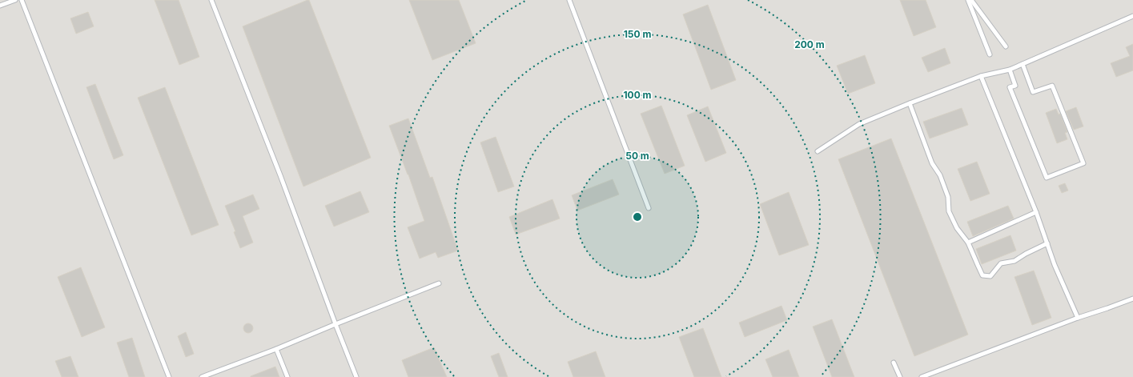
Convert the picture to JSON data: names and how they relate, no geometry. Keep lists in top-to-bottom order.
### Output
{
  "rings": [
    "150 m",
    "200 m",
    "100 m",
    "50 m"
  ]
}
